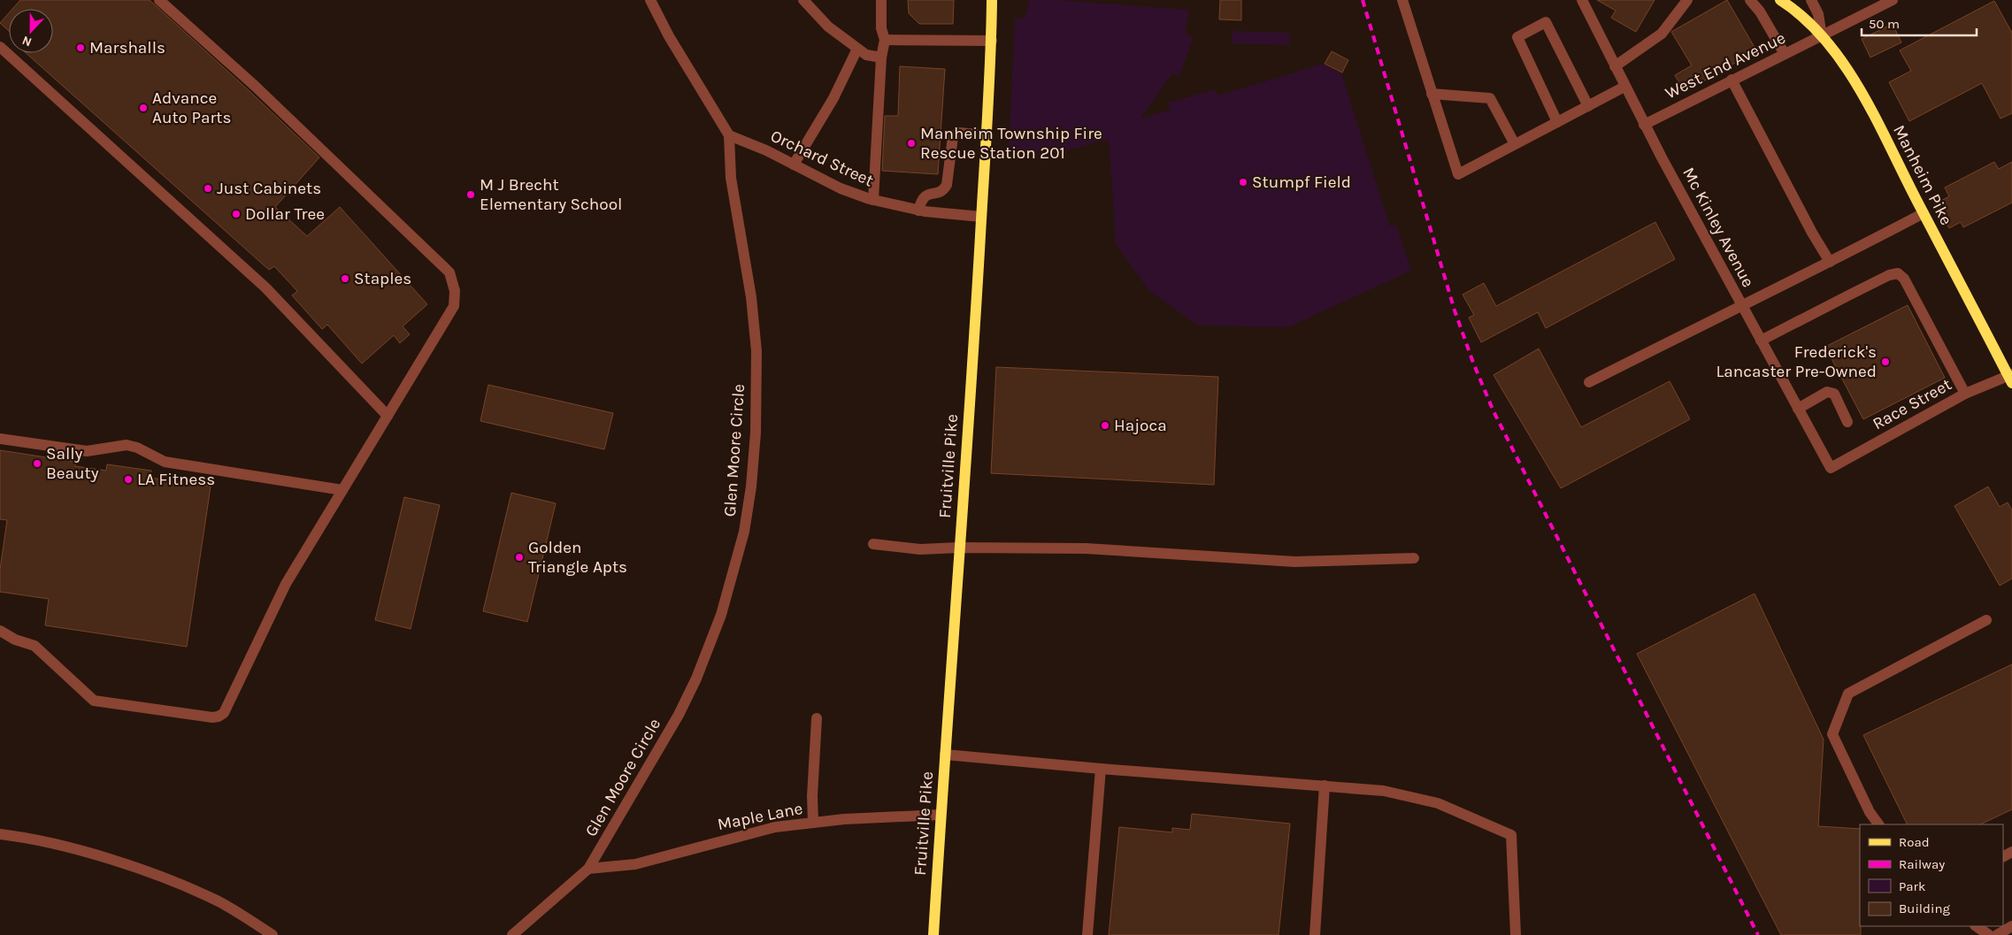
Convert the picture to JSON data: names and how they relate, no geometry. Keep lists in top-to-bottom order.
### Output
{
  "streets": {
    "main road": ["Manheim Pike", "Fruitville Pike"],
    "street": [
      "West End Avenue",
      "Orchard Street",
      "Mc Kinley Avenue",
      "Race Street",
      "Glen Moore Circle",
      "Maple Lane"
    ]
  },
  "crossings": [
    ["West End Avenue", "Manheim Pike"],
    ["West End Avenue", "Mc Kinley Avenue"],
    ["Orchard Street", "Glen Moore Circle"],
    ["Orchard Street", "Fruitville Pike"],
    ["Manheim Pike", "Race Street"],
    ["Mc Kinley Avenue", "Race Street"],
    ["Glen Moore Circle", "Maple Lane"],
    ["Fruitville Pike", "Maple Lane"]
  ],
  "places": [
    "Marshalls",
    "Advance Auto Parts",
    "Manheim Township Fire Rescue Station 201",
    "Stumpf Field",
    "Just Cabinets",
    "M J Brecht Elementary School",
    "Dollar Tree",
    "Staples",
    "Frederick's Lancaster Pre-Owned",
    "Hajoca",
    "Sally Beauty",
    "LA Fitness",
    "Golden Triangle Apts"
  ],
  "legend": [
    "Road",
    "Railway",
    "Park",
    "Building"
  ],
  "scale_bar": "50 m",
  "north": "bottom"
}
